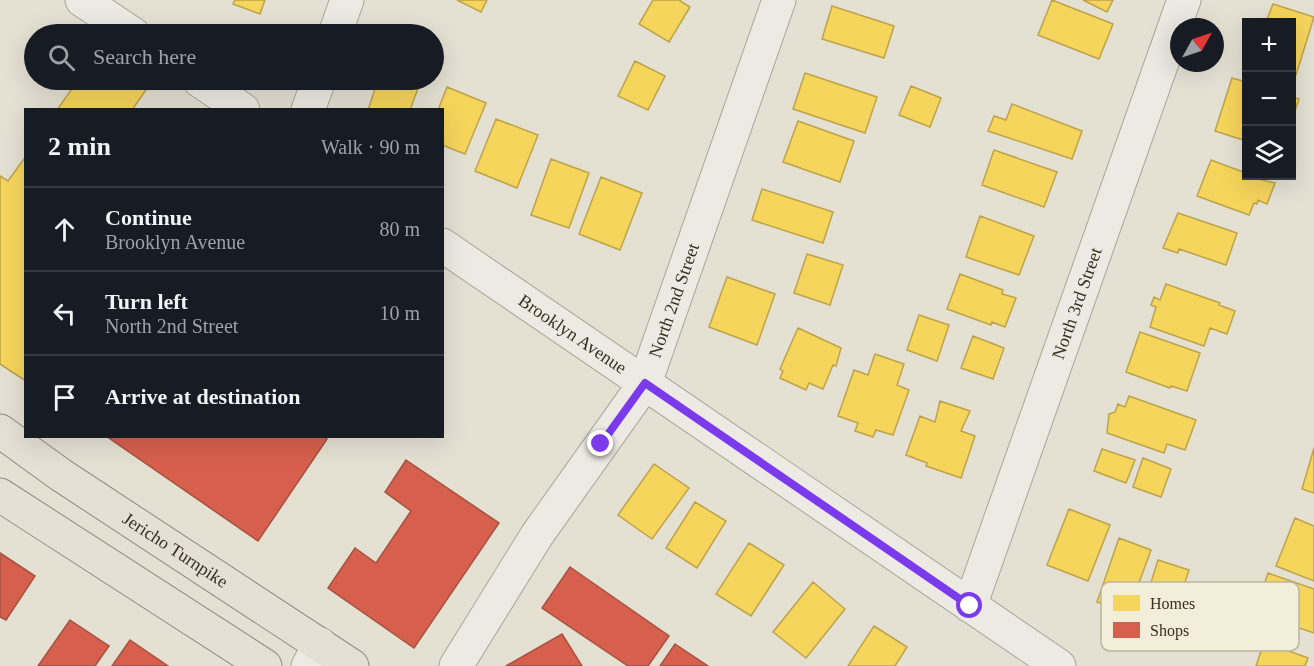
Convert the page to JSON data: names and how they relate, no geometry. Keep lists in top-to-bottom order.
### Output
{
  "streets": {
    "main road": ["Jericho Turnpike"],
    "street": ["North 2nd Street", "North 3rd Street", "Brooklyn Avenue"]
  },
  "crossings": [
    ["North 2nd Street", "Brooklyn Avenue"],
    ["North 3rd Street", "Brooklyn Avenue"]
  ],
  "legend": ["Homes", "Shops"],
  "north": "top right",
  "page": {
    "map_buttons": ["+", "−"],
    "search": "Search here",
    "heading": ["2 min", "Walk · 90 m"],
    "list": [
      ["Continue", "Brooklyn Avenue", "80 m"],
      ["Turn left", "North 2nd Street", "10 m"],
      "Arrive at destination"
    ]
  }
}
